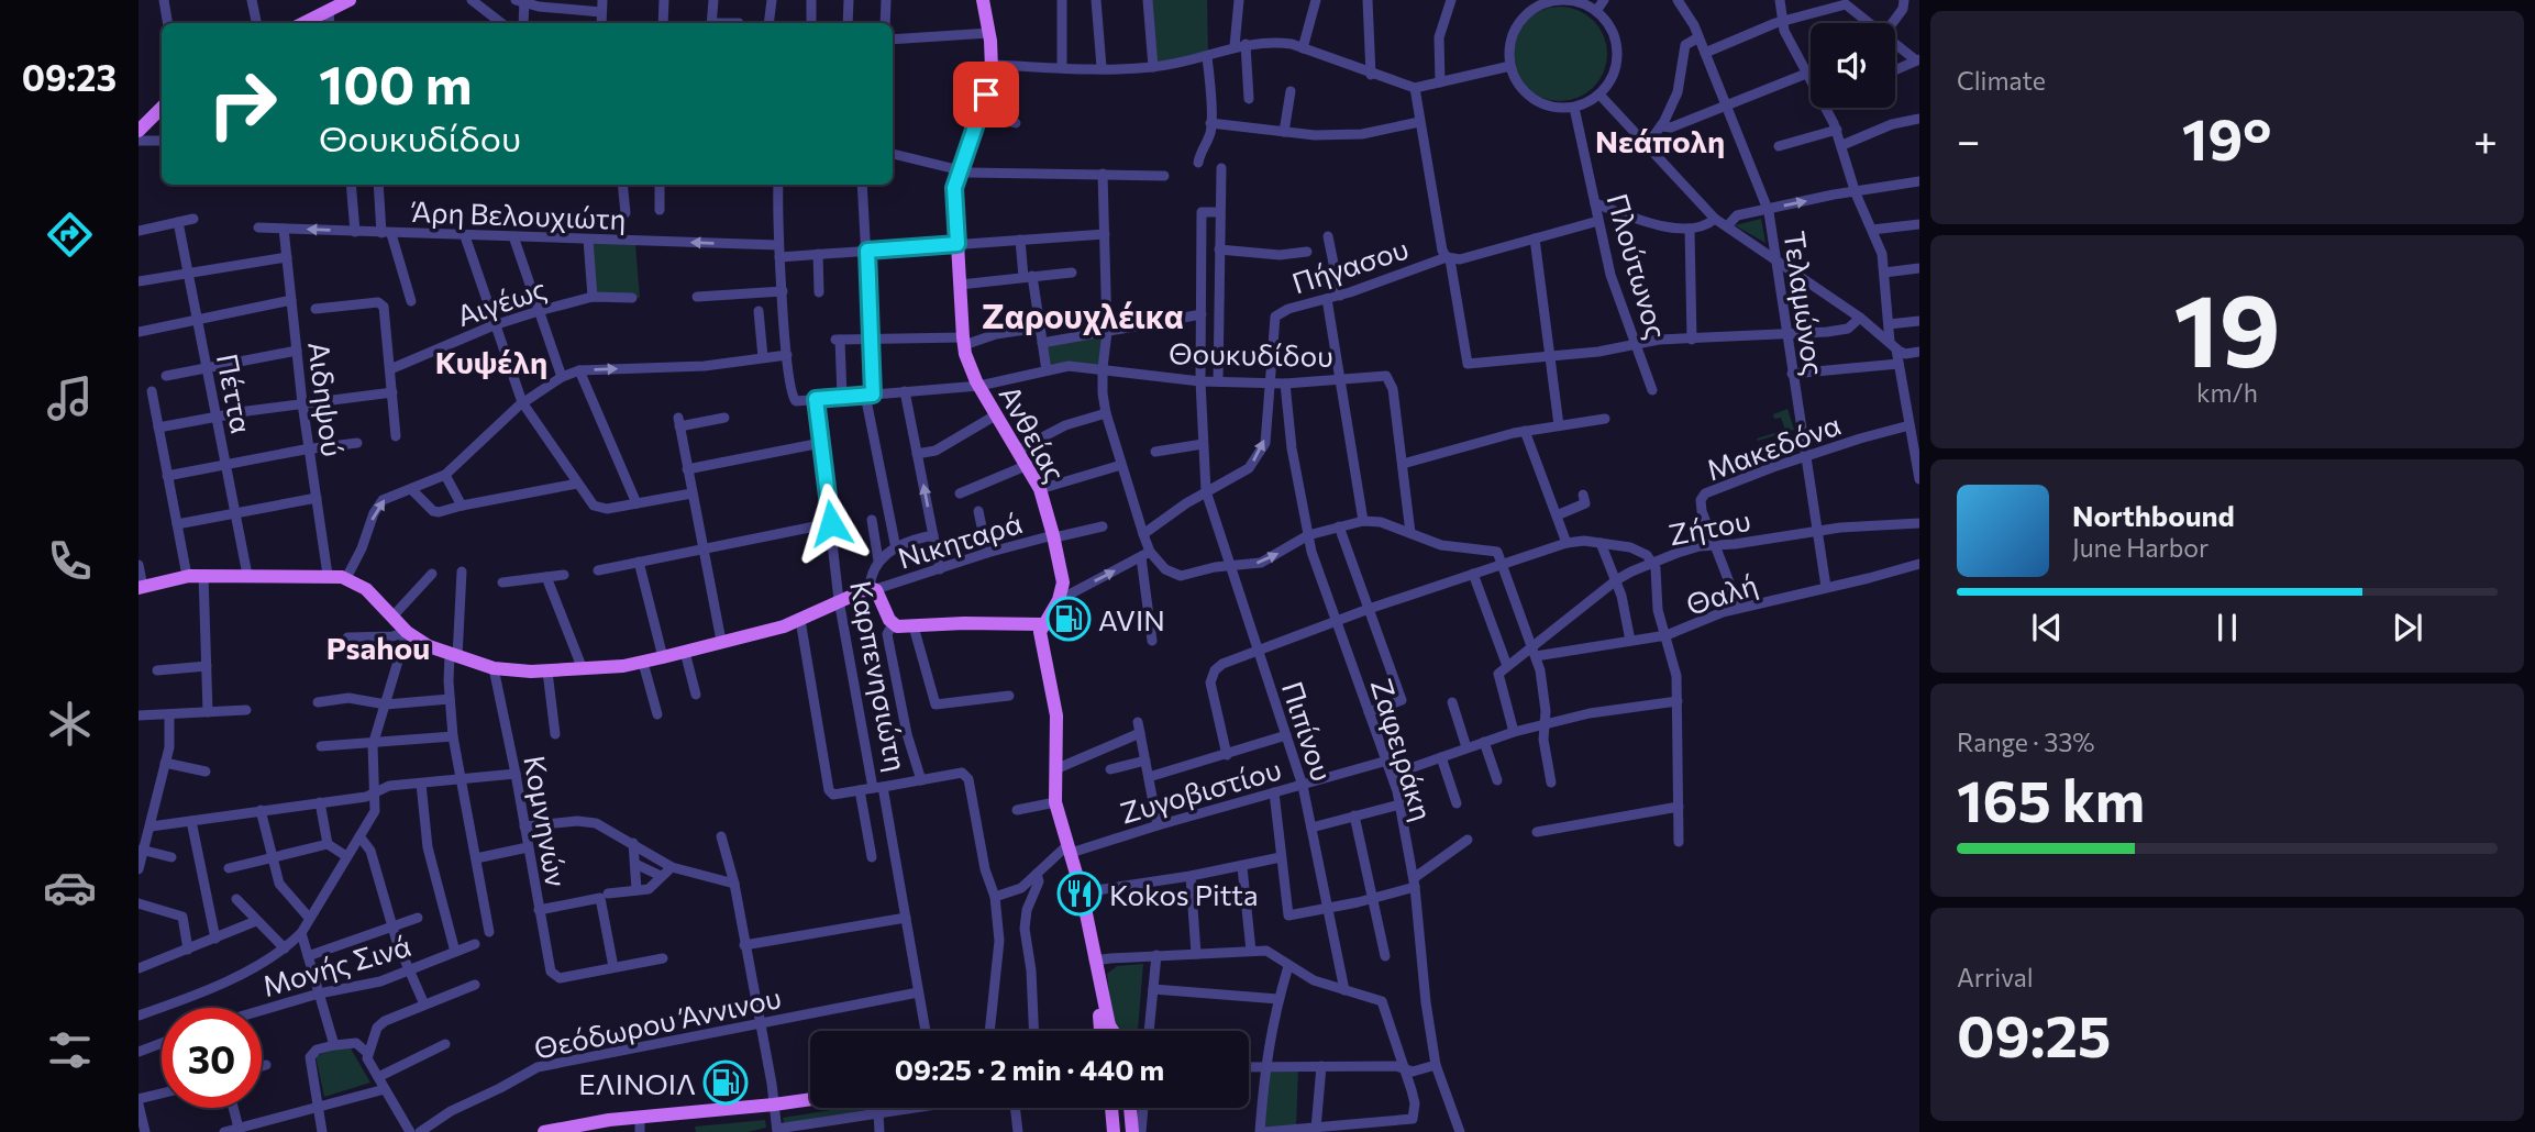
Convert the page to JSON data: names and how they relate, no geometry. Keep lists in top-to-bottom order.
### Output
{
  "streets": {
    "main road": ["Ανθείας"],
    "street": [
      "Άρη Βελουχιώτη",
      "Πήγασου",
      "Πλούτωνος",
      "Αιγέως",
      "Τελαμώνος",
      "Θουκυδίδου",
      "Πέττα",
      "Αιδηψού",
      "Μακεδόνα",
      "Ζήτου",
      "Νικηταρά",
      "Θαλή",
      "Καρπενησιώτη",
      "Πιπίνου",
      "Ζαφειράκη",
      "Ζυγοβιστίου",
      "Κομνηνών",
      "Μονής Σινά",
      "Θεόδωρου Άννινου"
    ]
  },
  "crossings": [
    ["Άρη Βελουχιώτη", "Αιδηψού"],
    ["Πήγασου", "Πλούτωνος"],
    ["Πήγασου", "Θουκυδίδου"],
    ["Πήγασου", "Πιπίνου"],
    ["Τελαμώνος", "Μακεδόνα"],
    ["Τελαμώνος", "Ζήτου"],
    ["Τελαμώνος", "Θαλή"],
    ["Θουκυδίδου", "Ανθείας"],
    ["Θουκυδίδου", "Καρπενησιώτη"],
    ["Θουκυδίδου", "Πιπίνου"],
    ["Θουκυδίδου", "Ζαφειράκη"],
    ["Ανθείας", "Νικηταρά"],
    ["Μακεδόνα", "Ζήτου"],
    ["Μακεδόνα", "Θαλή"],
    ["Ζήτου", "Θαλή"],
    ["Καρπενησιώτη", "Θεόδωρου Άννινου"],
    ["Πιπίνου", "Ζυγοβιστίου"],
    ["Ζαφειράκη", "Ζυγοβιστίου"]
  ],
  "districts": [
    "Νεάπολη",
    "Ζαρουχλέικα",
    "Κυψέλη",
    "Psahou"
  ],
  "places": {
    "fuel station": ["AVIN", "ΕΛΙΝΟΙΛ"],
    "restaurant": ["Kokos Pitta"]
  },
  "page": {
    "tabs": "09:23",
    "tile": [
      "Climate",
      ["19", "km/h"],
      ["Range · 33%", "165 km"],
      ["Arrival", "09:25"]
    ],
    "turn": ["100 m", "Θουκυδίδου"],
    "heat": ["−", "19°", "+"],
    "song": ["Northbound", "June Harbor"],
    "limit": "30",
    "trip": "09:25 · 2 min · 440 m"
  }
}
